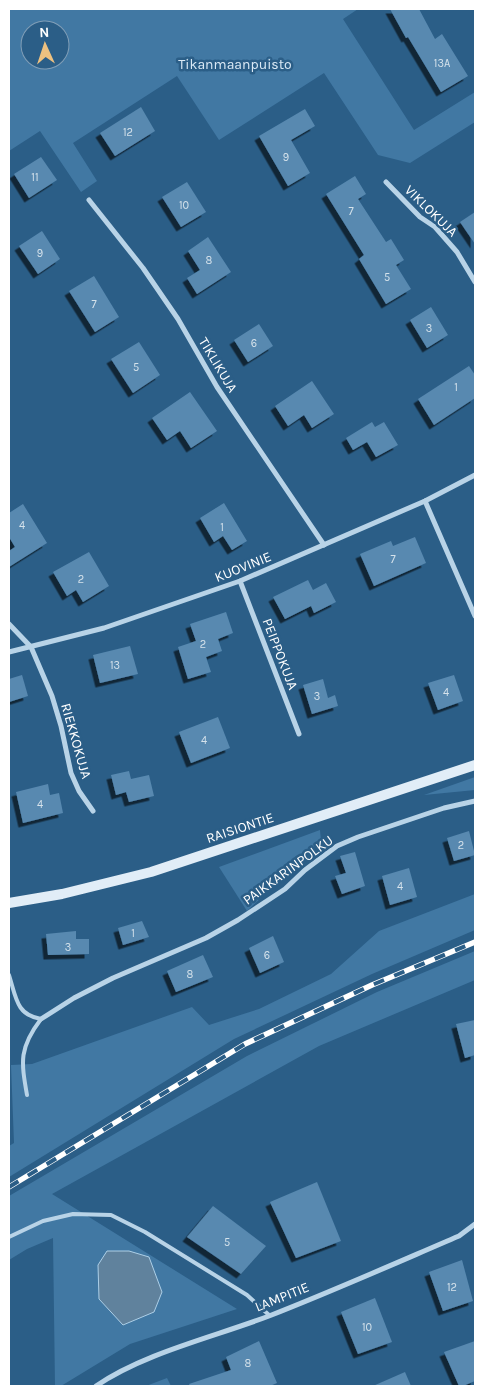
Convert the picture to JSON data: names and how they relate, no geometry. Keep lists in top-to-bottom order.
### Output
{
  "streets": {
    "main road": ["RAISIONTIE"],
    "street": [
      "VIKLOKUJA",
      "TIKLIKUJA",
      "KUOVINIE",
      "PEIPPOKUJA",
      "RIEKKOKUJA",
      "PAIKKARINPOLKU",
      "LAMPITIE"
    ]
  },
  "crossings": [
    ["TIKLIKUJA", "KUOVINIE"],
    ["KUOVINIE", "PEIPPOKUJA"],
    ["KUOVINIE", "RIEKKOKUJA"]
  ],
  "parks": ["Tikanmaanpuisto"],
  "house_numbers": [
    "13A",
    "12",
    "9",
    "11",
    "10",
    "7",
    "9",
    "8",
    "5",
    "7",
    "3",
    "6",
    "5",
    "1",
    "4",
    "1",
    "7",
    "2",
    "2",
    "13",
    "4",
    "3",
    "4",
    "4",
    "2",
    "4",
    "1",
    "3",
    "6",
    "8",
    "5",
    "12",
    "10",
    "8"
  ],
  "north": "top"
}
